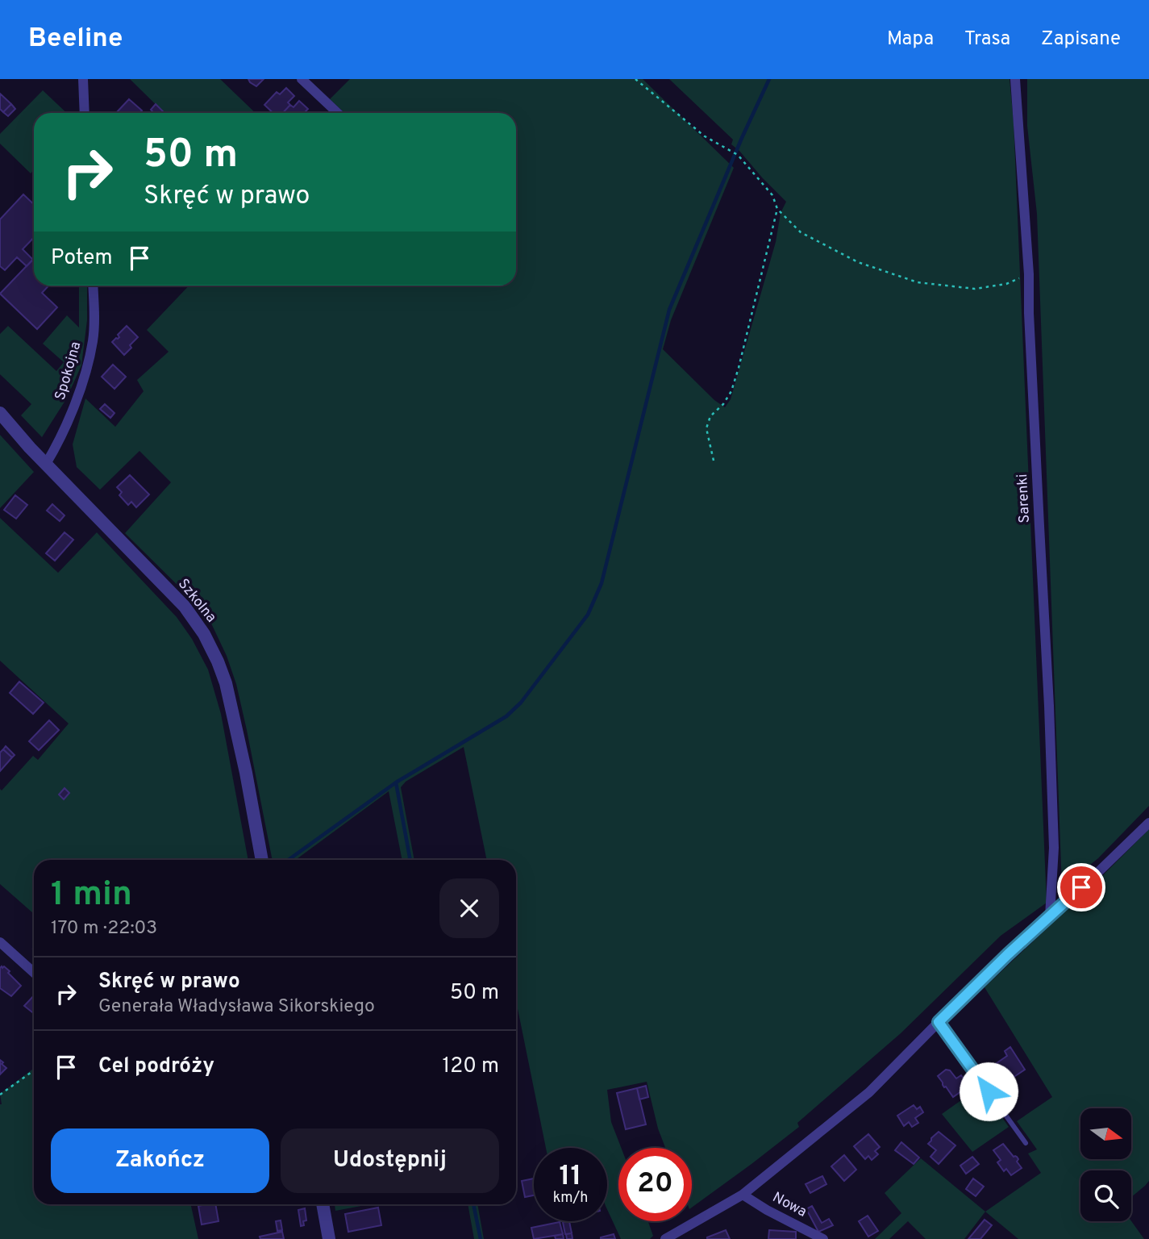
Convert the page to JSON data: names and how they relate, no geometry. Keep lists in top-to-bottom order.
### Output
{
  "streets": {
    "street": [
      "Spokojna",
      "Sarenki",
      "Szkolna",
      "Nowa"
    ]
  },
  "crossings": [
    ["Spokojna", "Szkolna"]
  ],
  "north": "right",
  "page": {
    "header": "Beeline",
    "nav": ["Mapa", "Trasa", "Zapisane"],
    "turn": ["50 m", "Skręć w prawo"],
    "then": "Potem",
    "heading": ["1 min", "170 m · 22:03"],
    "list": [
      {
        "name": "Skręć w prawo",
        "note": "Generała Władysława Sikorskiego",
        "value": "50 m"
      },
      {
        "name": "Cel podróży",
        "value": "120 m"
      }
    ],
    "buttons": ["Zakończ", "Udostępnij"],
    "speed": "11 km/h",
    "limit": "20"
  }
}
